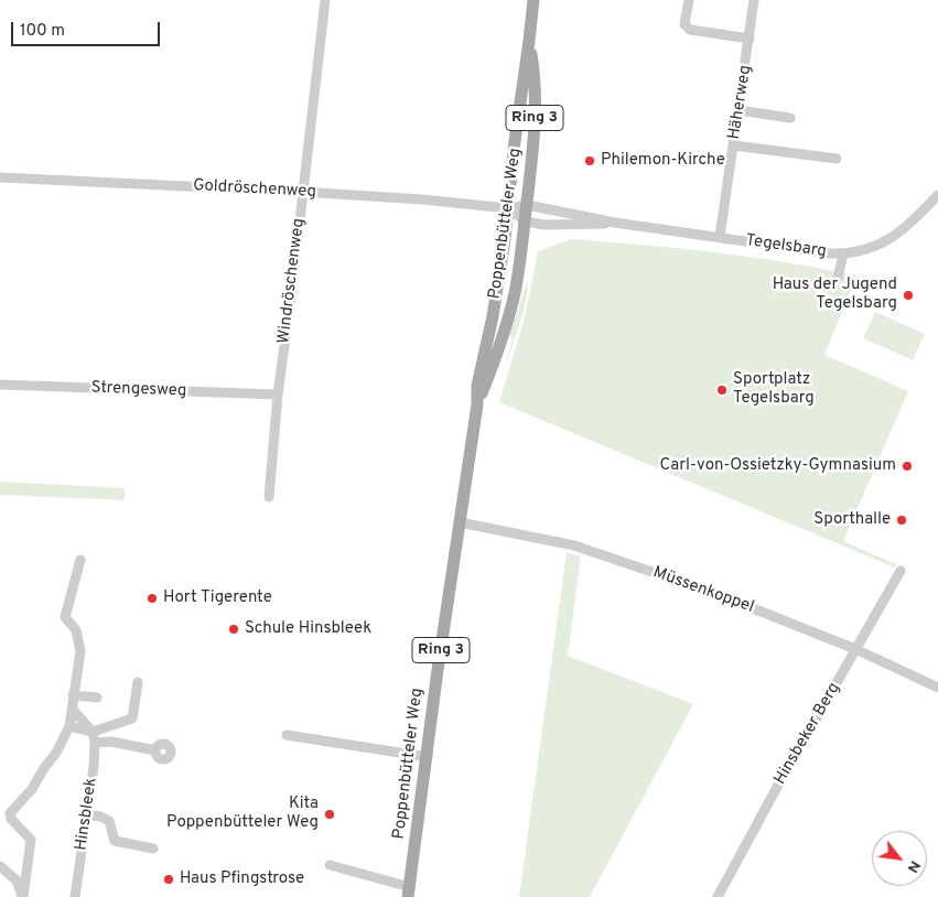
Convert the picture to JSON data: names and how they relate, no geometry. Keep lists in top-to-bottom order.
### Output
{
  "streets": {
    "main road": ["Ring 3", "Poppenbütteler Weg"],
    "street": [
      "Häherweg",
      "Goldröschenweg",
      "Tegelsbarg",
      "Windröschenweg",
      "Strengesweg",
      "Müssenkoppel",
      "Hinsbeker Berg",
      "Hinsbleek"
    ]
  },
  "crossings": [
    ["Häherweg", "Tegelsbarg"],
    ["Goldröschenweg", "Poppenbütteler Weg"],
    ["Goldröschenweg", "Tegelsbarg"],
    ["Goldröschenweg", "Windröschenweg"],
    ["Poppenbütteler Weg", "Tegelsbarg"],
    ["Poppenbütteler Weg", "Müssenkoppel"],
    ["Windröschenweg", "Strengesweg"],
    ["Müssenkoppel", "Hinsbeker Berg"]
  ],
  "places": [
    "Philemon-Kirche",
    "Haus der Jugend Tegelsbarg",
    "Sportplatz Tegelsbarg",
    "Carl-von-Ossietzky-Gymnasium",
    "Sporthalle",
    "Hort Tigerente",
    "Schule Hinsbleek",
    "Kita Poppenbütteler Weg",
    "Haus Pfingstrose"
  ],
  "scale_bar": "100 m",
  "north": "bottom right"
}
